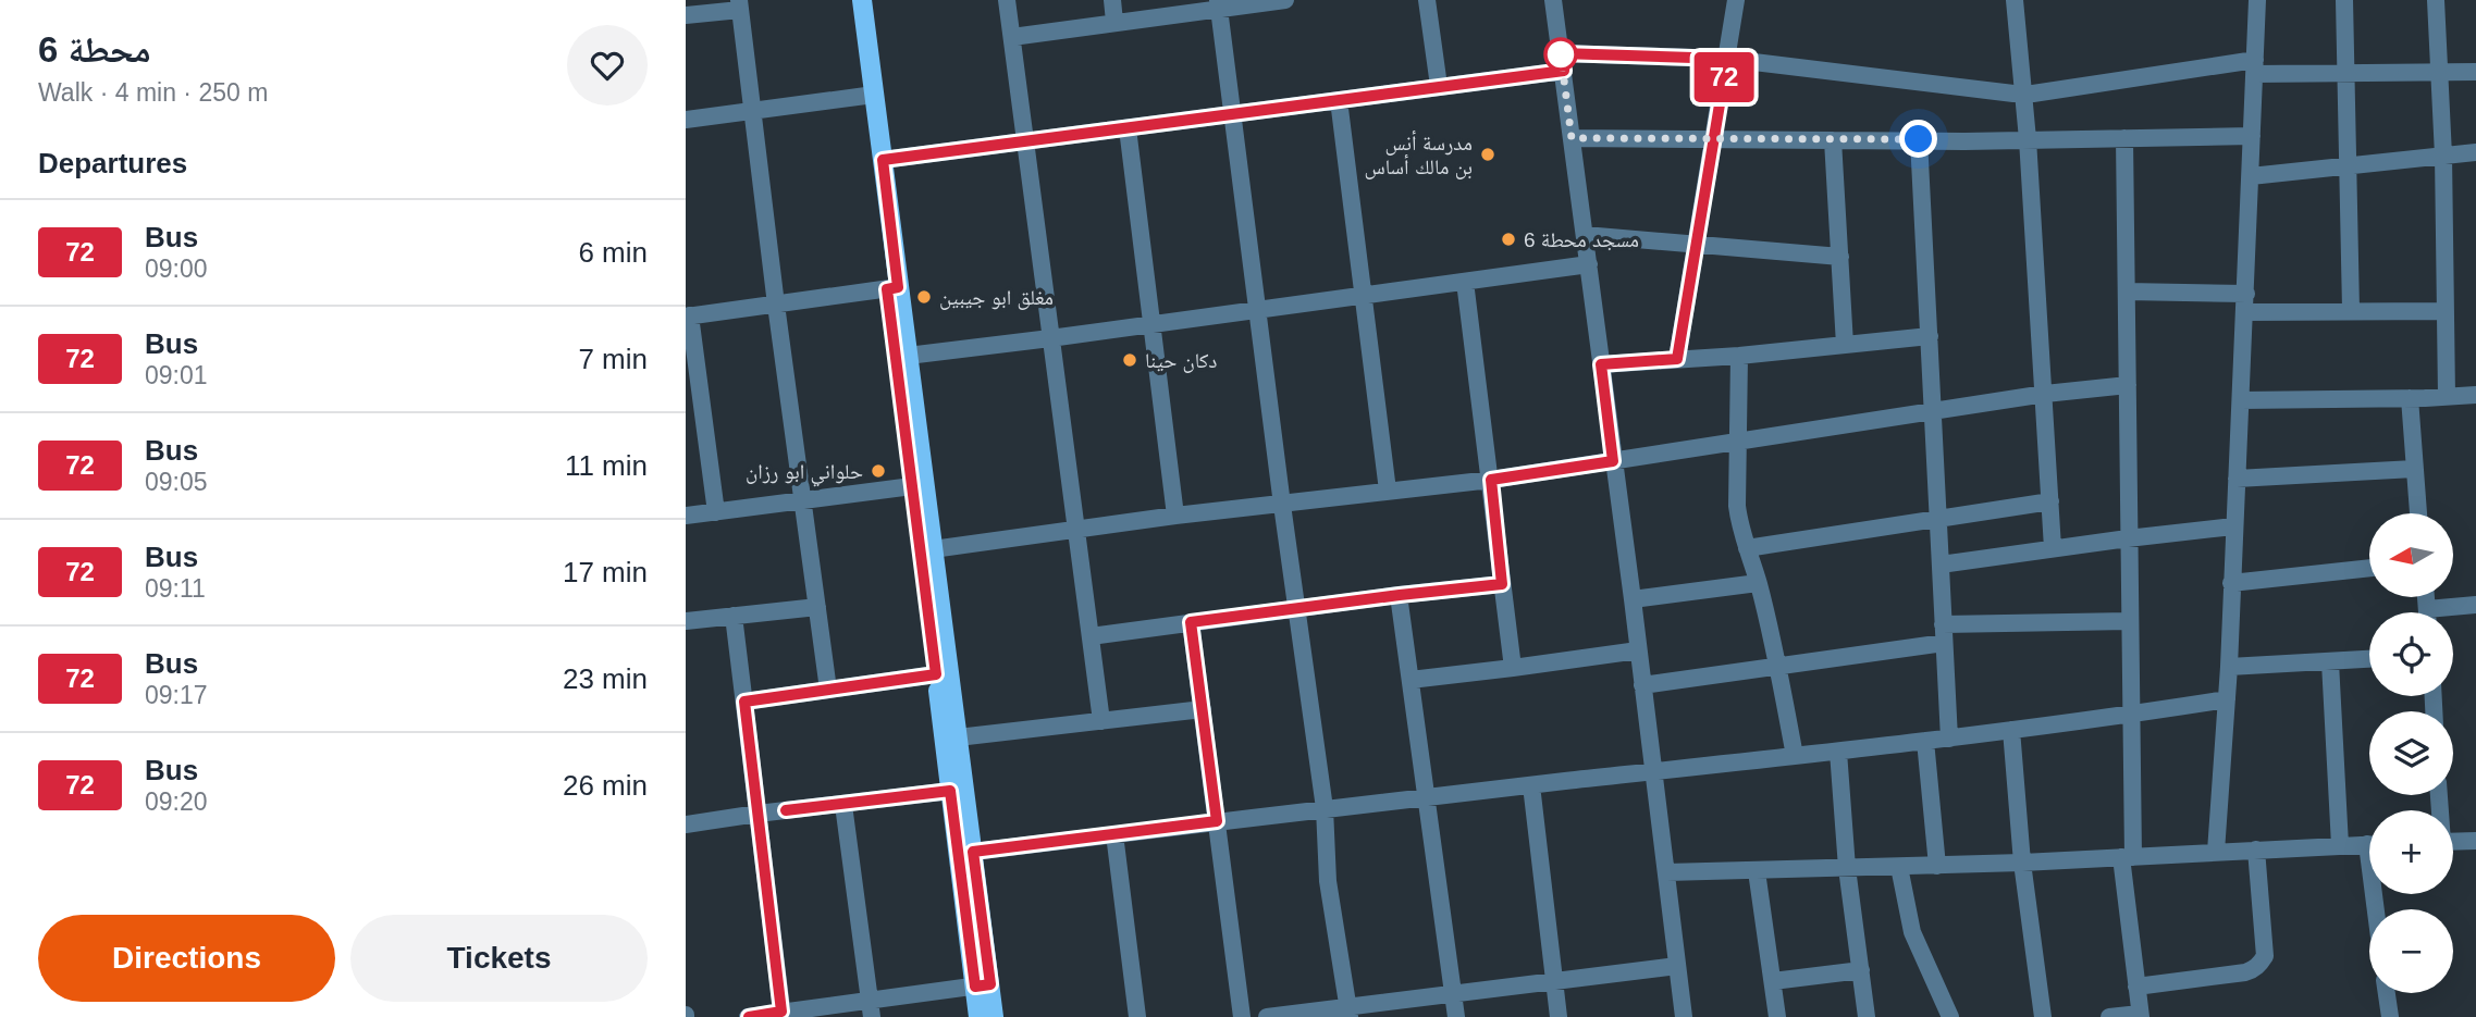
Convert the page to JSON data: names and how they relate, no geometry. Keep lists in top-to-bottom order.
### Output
{
  "places": [
    "مدرسة أنس بن مالك أساس",
    "مسجد محطة 6",
    "مغلق ابو جيبين",
    "دكان حينا",
    "حلواني ابو رزان"
  ],
  "lines": ["bus line 72"],
  "north": "left",
  "page": {
    "heading": [
      ["محطة 6", "Walk · 4 min · 250 m"],
      "Departures"
    ],
    "on_map": "72",
    "list": [
      {
        "mark": "72",
        "name": "Bus",
        "note": "09:00",
        "value": "6 min"
      },
      {
        "mark": "72",
        "name": "Bus",
        "note": "09:01",
        "value": "7 min"
      },
      {
        "mark": "72",
        "name": "Bus",
        "note": "09:05",
        "value": "11 min"
      },
      {
        "mark": "72",
        "name": "Bus",
        "note": "09:11",
        "value": "17 min"
      },
      {
        "mark": "72",
        "name": "Bus",
        "note": "09:17",
        "value": "23 min"
      },
      {
        "mark": "72",
        "name": "Bus",
        "note": "09:20",
        "value": "26 min"
      }
    ],
    "map_buttons": ["+", "−"],
    "buttons": ["Directions", "Tickets"]
  }
}
